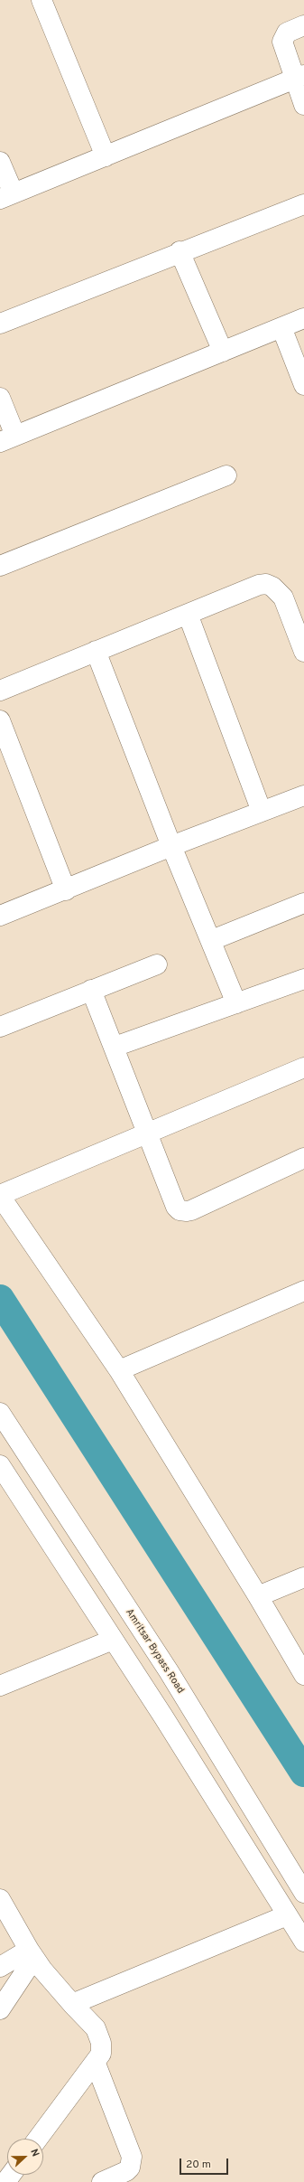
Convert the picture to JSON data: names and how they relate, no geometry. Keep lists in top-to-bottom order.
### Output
{
  "streets": {
    "main road": ["Amritsar Bypass Road"]
  },
  "scale_bar": "20 m",
  "north": "right"
}
